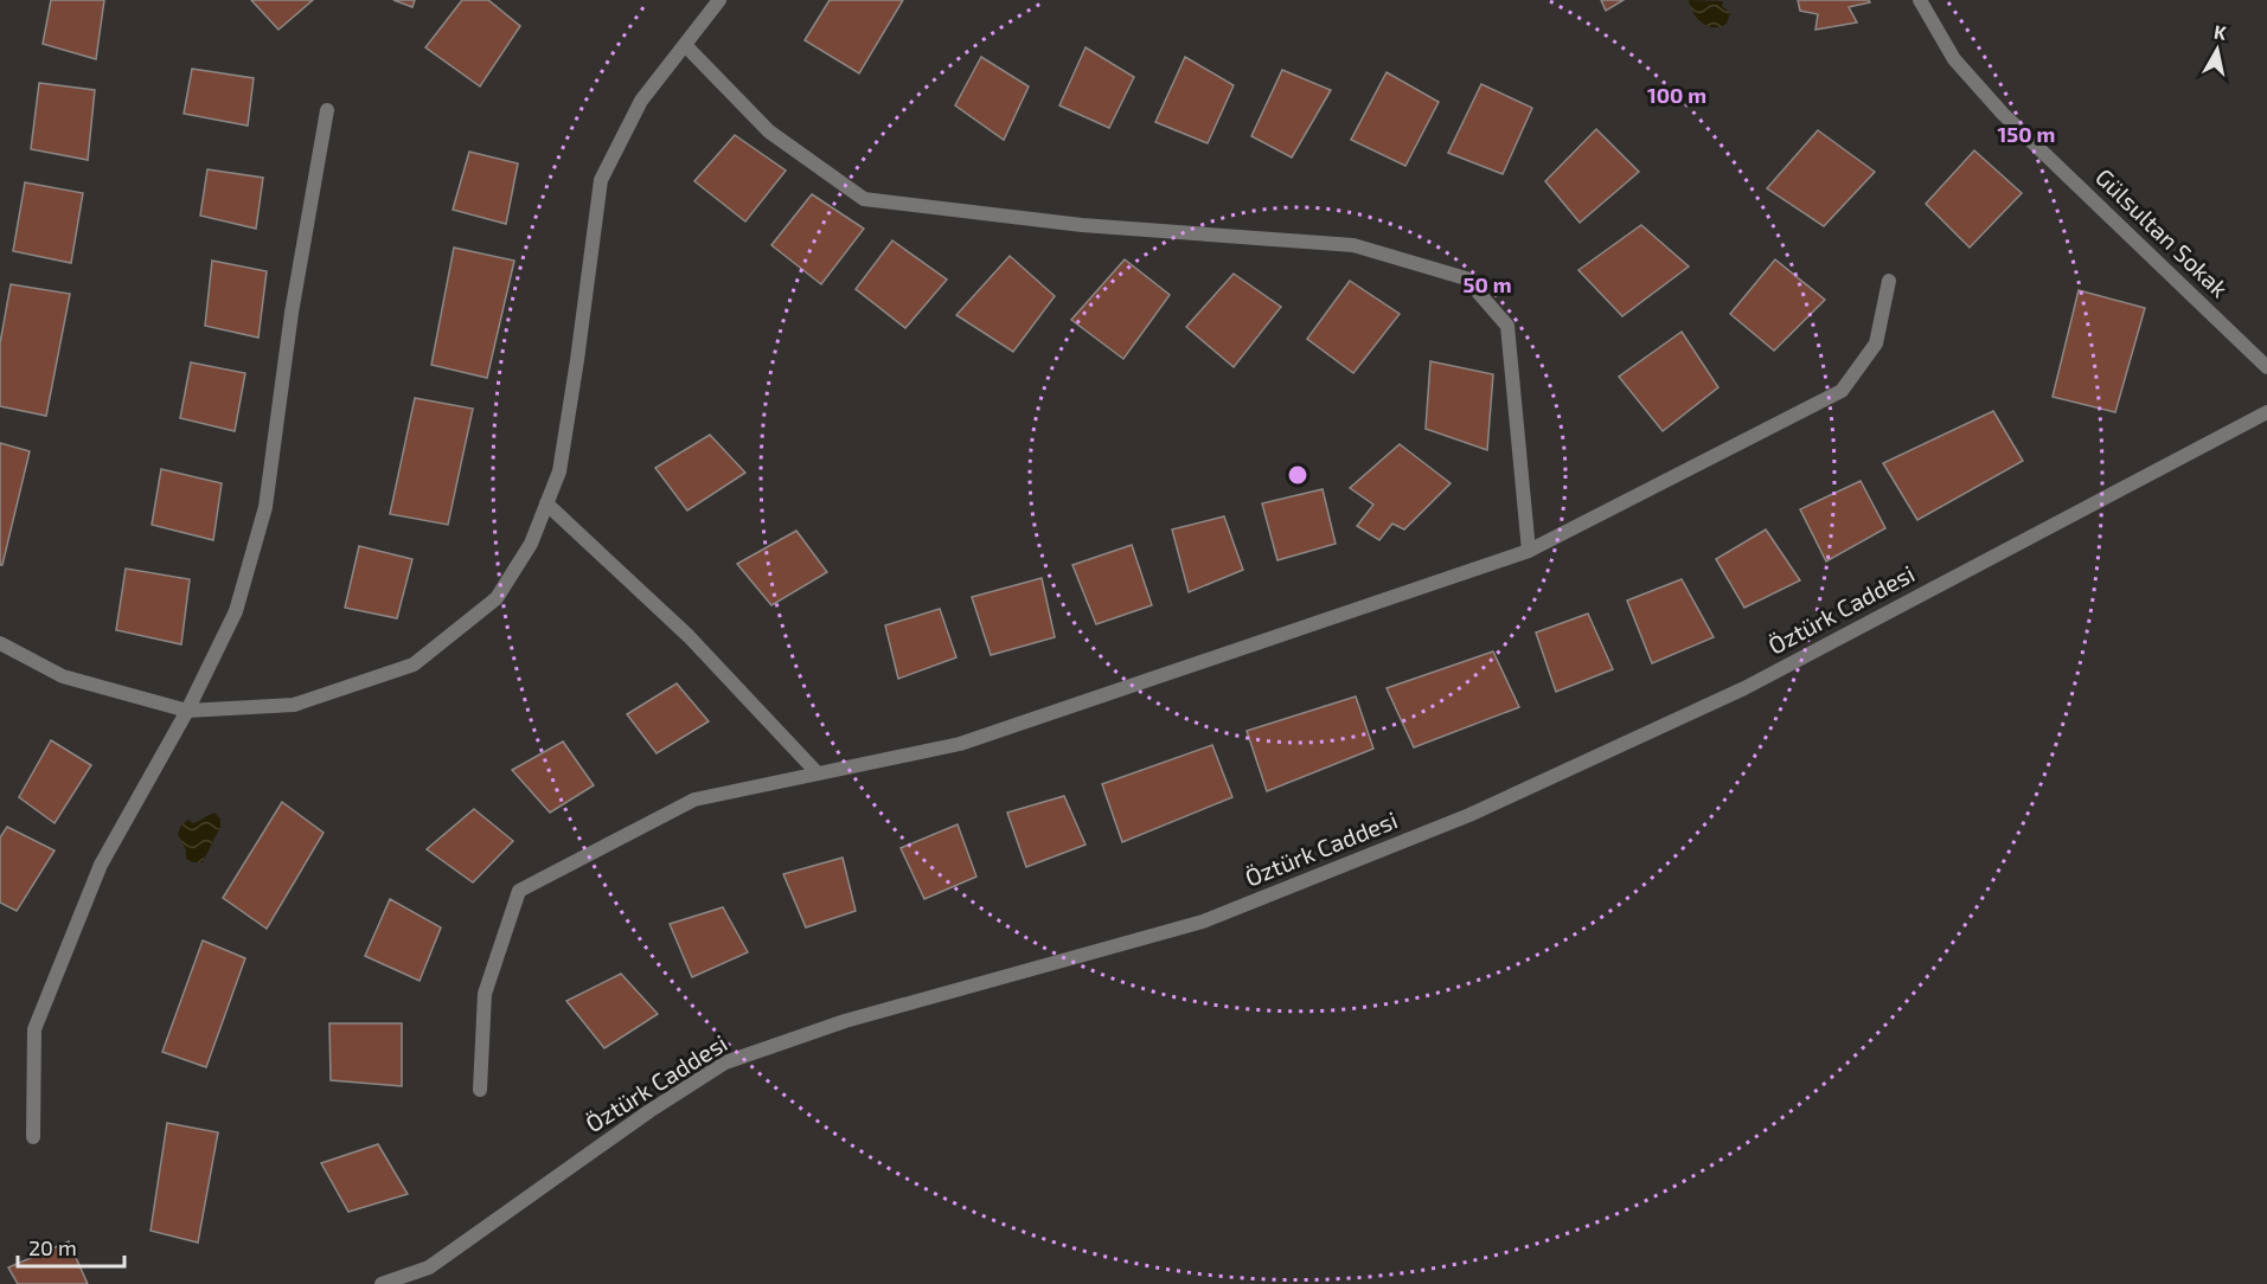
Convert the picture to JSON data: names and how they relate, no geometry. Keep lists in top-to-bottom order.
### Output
{
  "streets": {
    "street": ["Gülsultan Sokak", "Öztürk Caddesi"]
  },
  "scale_bar": "20 m",
  "north": "top",
  "rings": ["100 m", "150 m", "50 m"]
}
